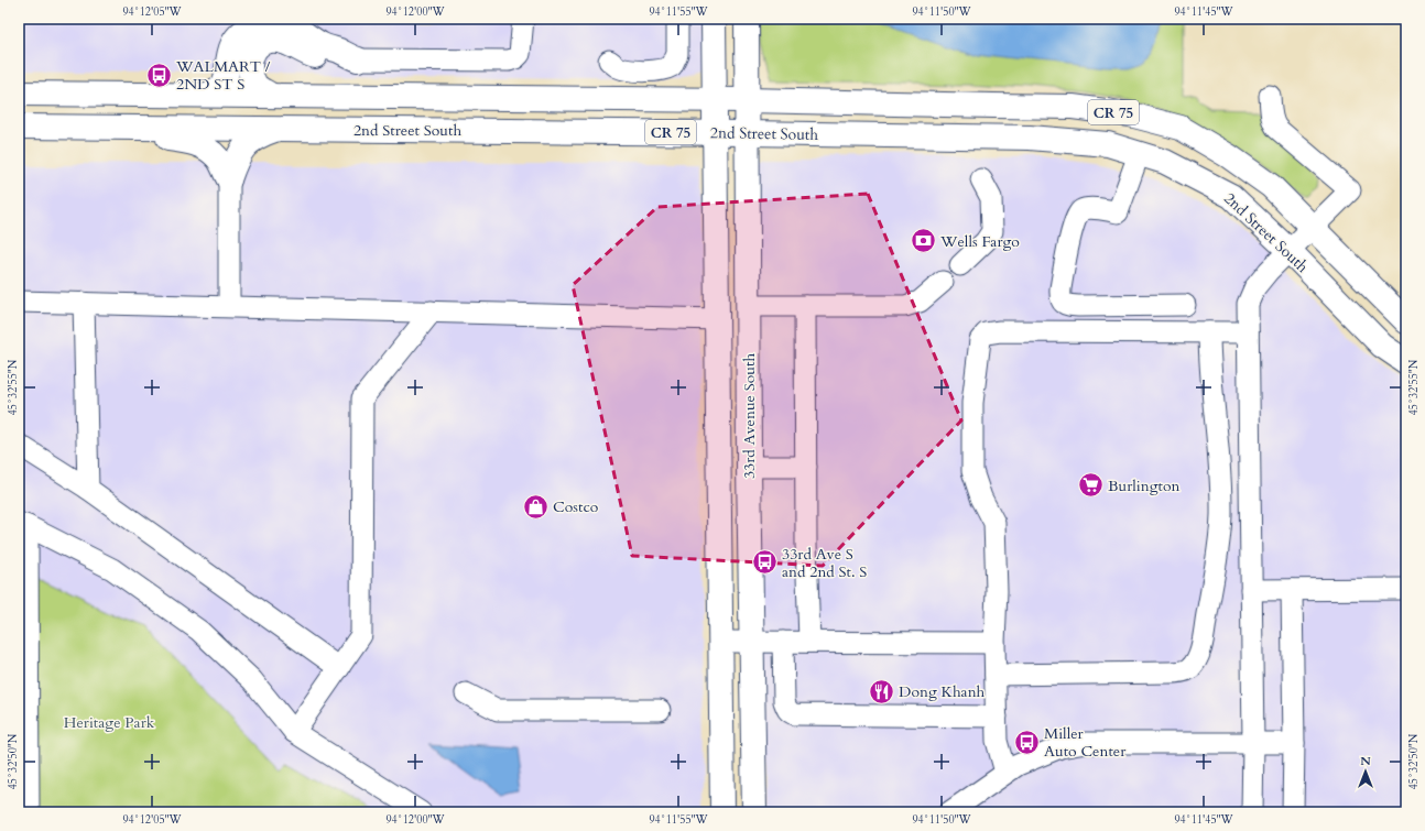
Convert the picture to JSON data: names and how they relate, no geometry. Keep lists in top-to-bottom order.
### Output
{
  "streets": {
    "main road": ["CR 75", "2nd Street South", "33rd Avenue South"]
  },
  "crossings": [
    ["2nd Street South", "33rd Avenue South"]
  ],
  "parks": ["Heritage Park"],
  "places": {
    "bus stop": ["WALMART / 2ND ST S", "33rd Ave S and 2nd St. S", "Miller Auto Center"],
    "bank": ["Wells Fargo"],
    "supermarket": ["Burlington"],
    "shop": ["Costco"],
    "restaurant": ["Dong Khanh"]
  },
  "north": "top",
  "coordinates": [
    "94°12'05\"W",
    "94°12'00\"W",
    "94°11'55\"W",
    "94°11'50\"W",
    "94°11'45\"W",
    "45°32'55\"N",
    "45°32'50\"N"
  ]
}
